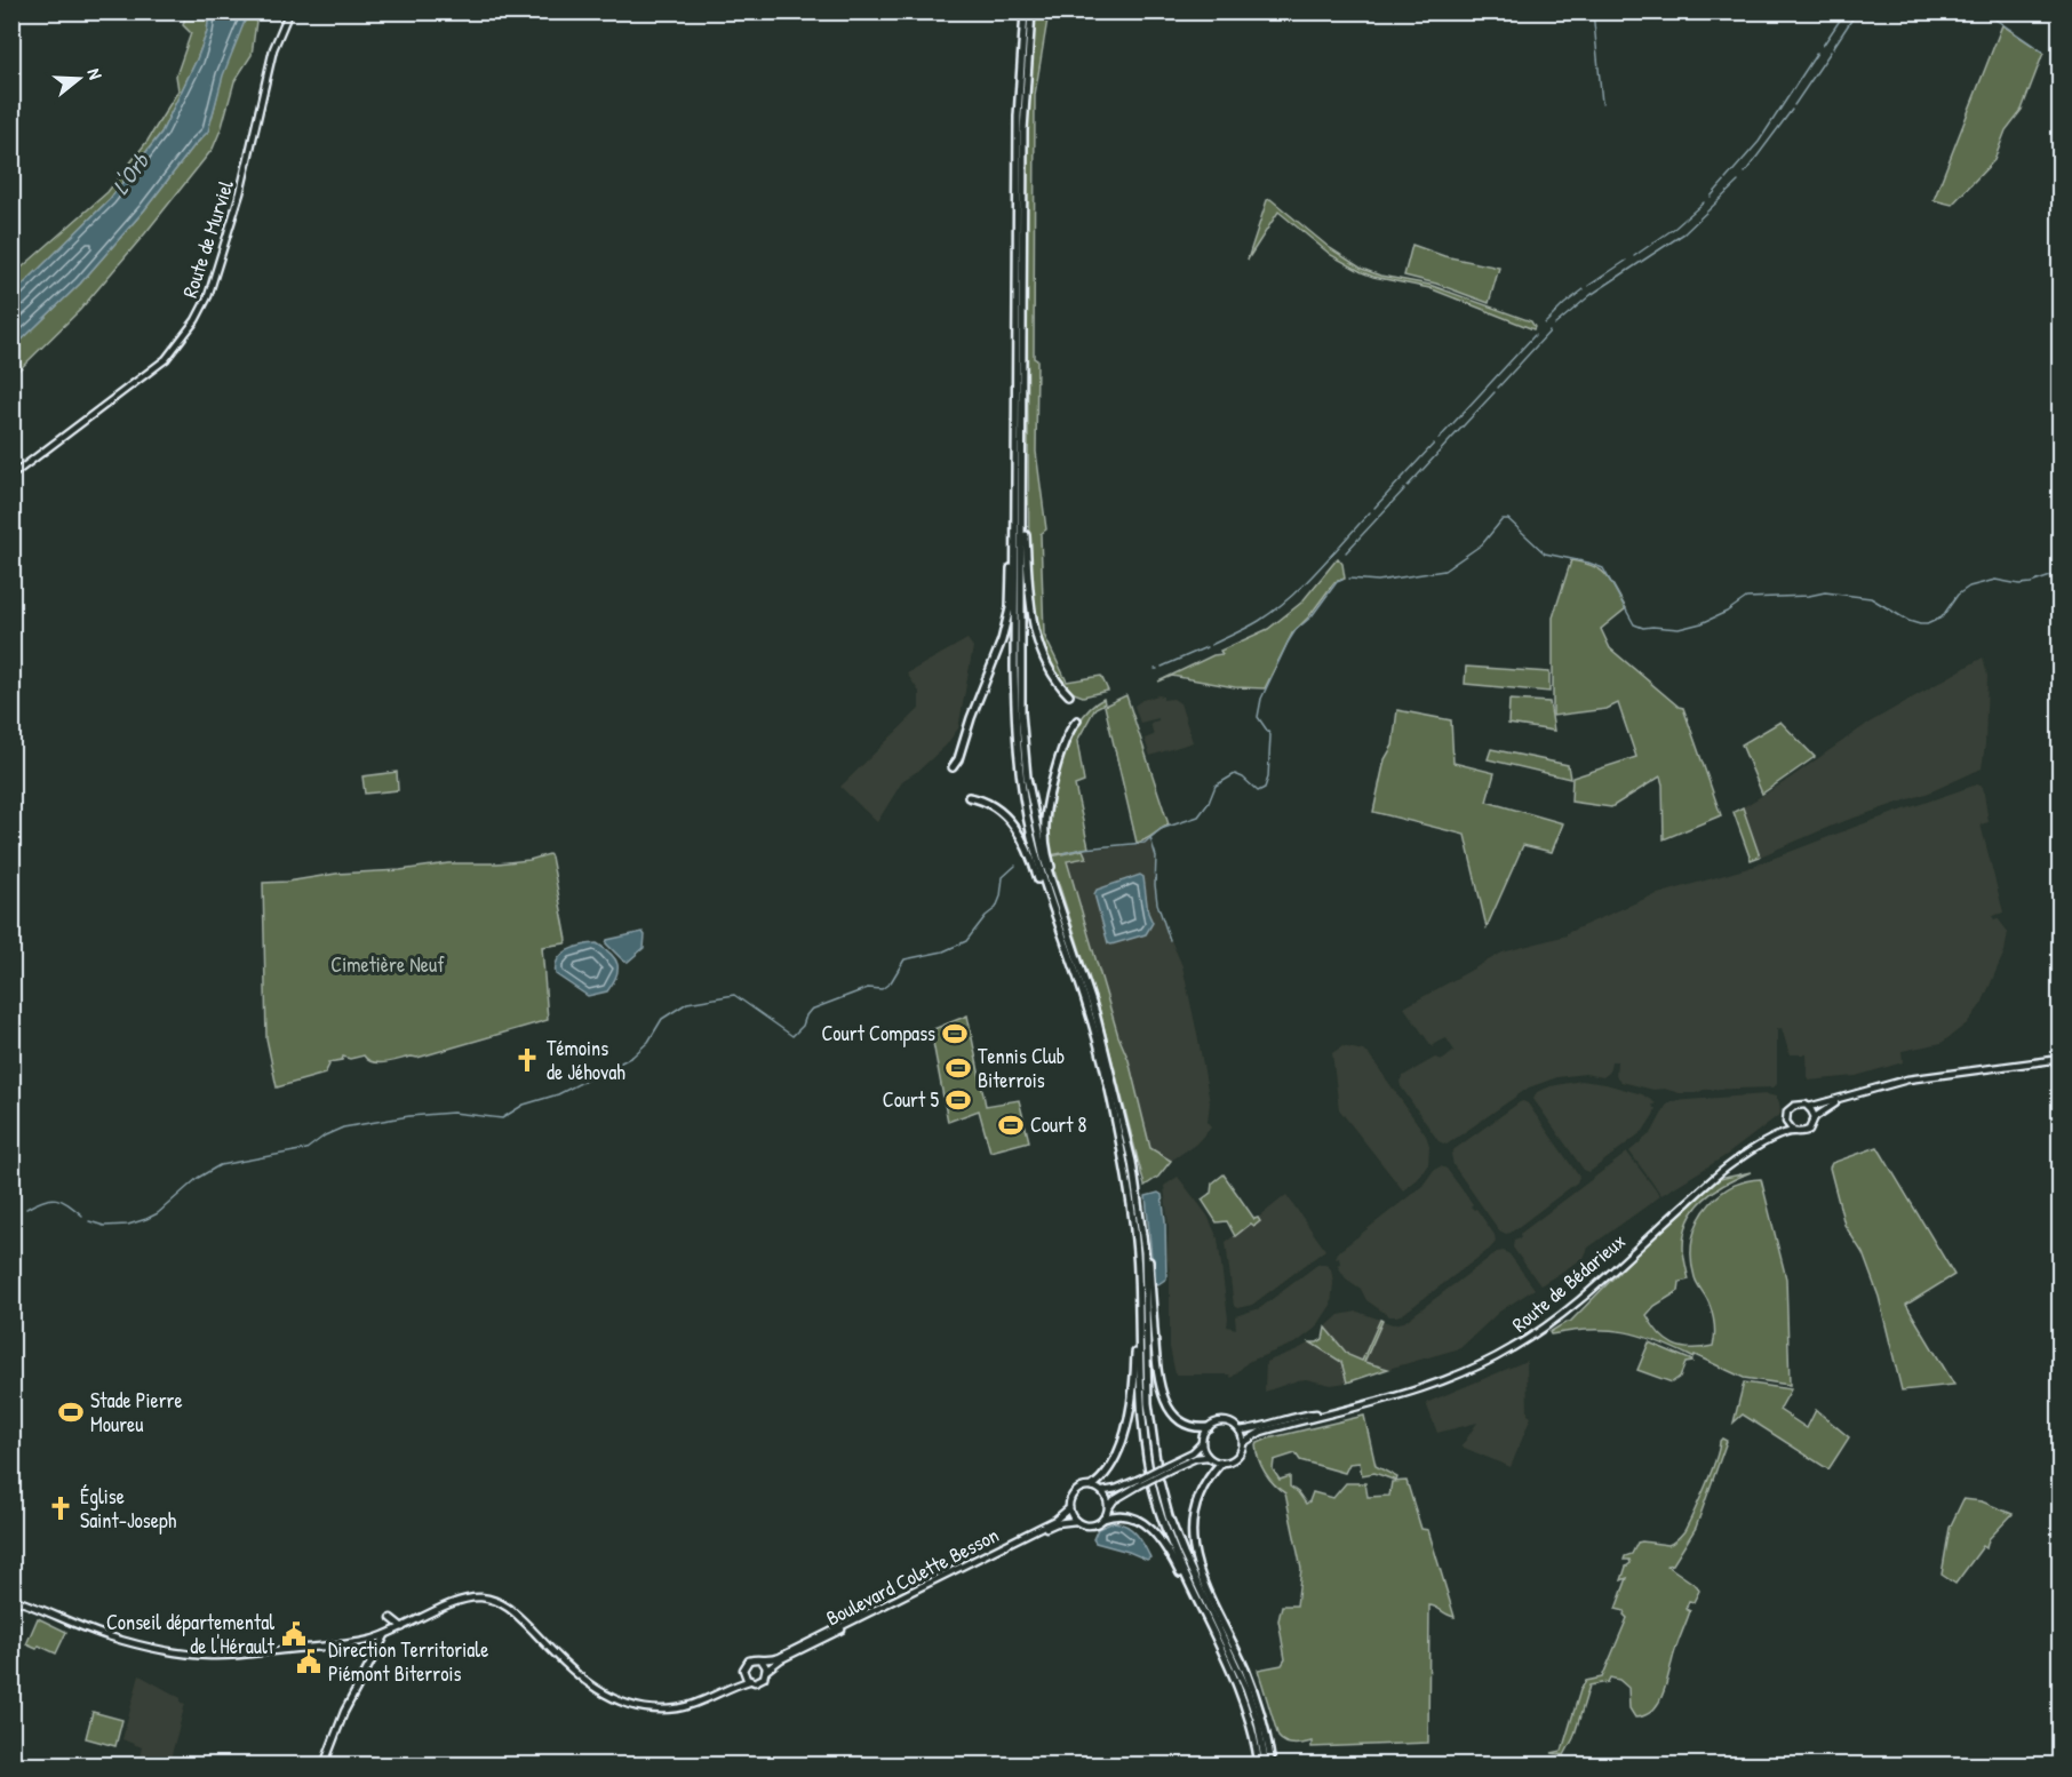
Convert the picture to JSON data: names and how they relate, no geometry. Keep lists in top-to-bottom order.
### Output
{
  "streets": {
    "main road": ["Route de Murviel", "Route de Bédarieux", "Boulevard Colette Besson"]
  },
  "water": ["L'Orb"],
  "parks": ["Cimetière Neuf"],
  "places": {
    "sports": [
      "Court Compass",
      "Tennis Club Biterrois",
      "Court 5",
      "Court 8",
      "Stade Pierre Moureu"
    ],
    "church": ["Témoins de Jéhovah", "Église Saint-Joseph"],
    "public building": ["Conseil départemental de l'Hérault", "Direction Territoriale Piémont Biterrois"]
  },
  "north": "right"
}
